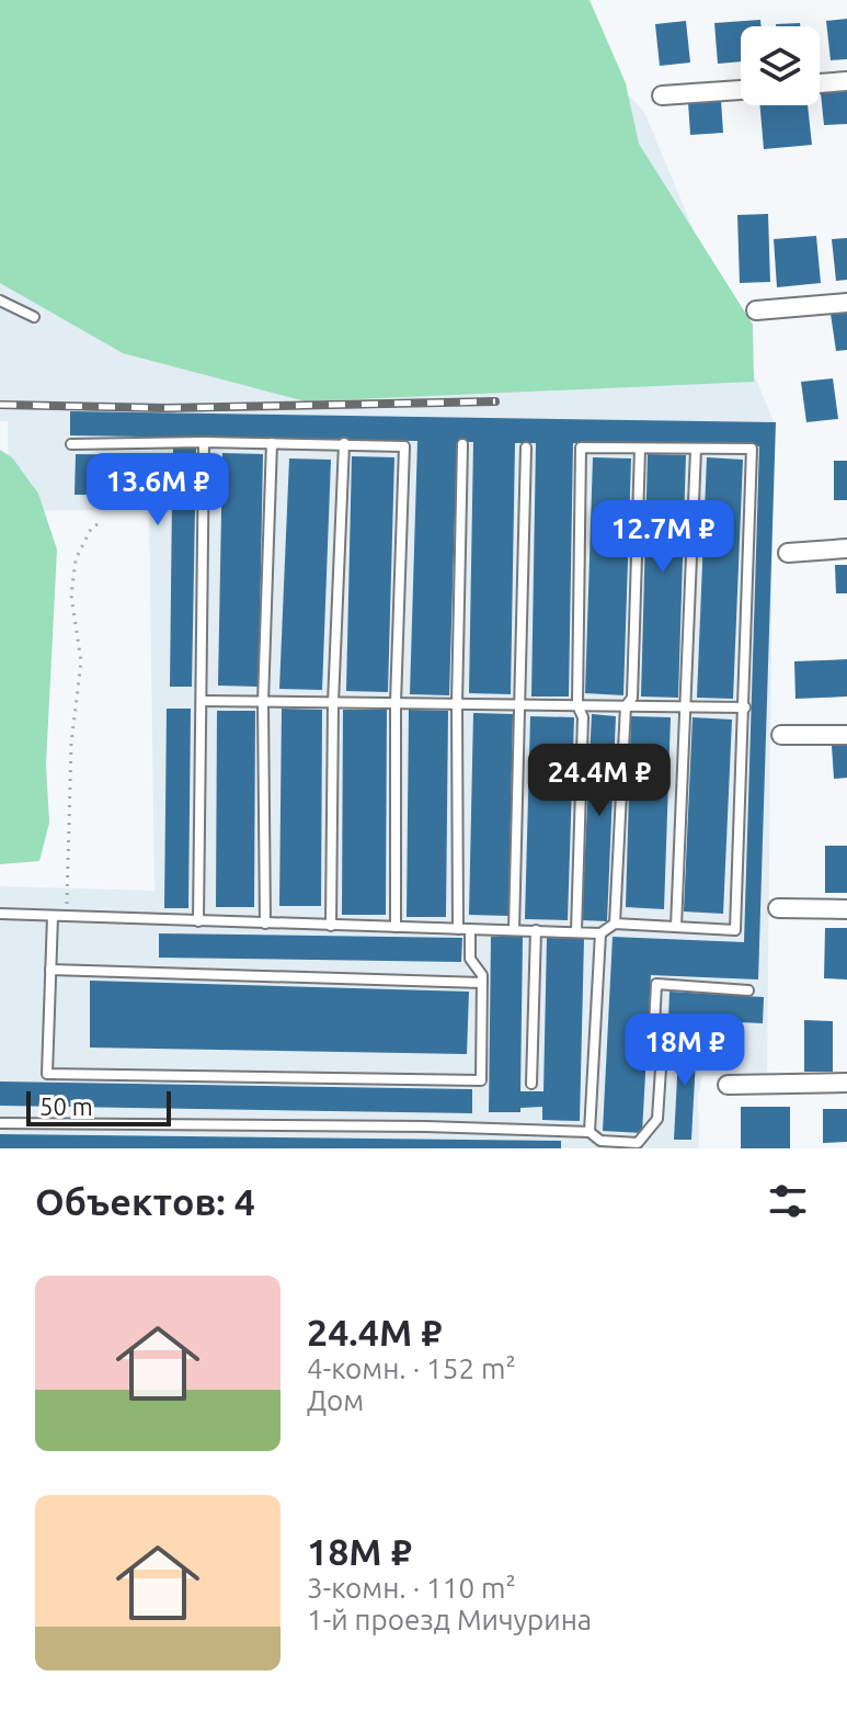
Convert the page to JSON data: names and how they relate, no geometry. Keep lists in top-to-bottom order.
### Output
{
  "scale_bar": "50 m",
  "page": {
    "price": [
      "13.6M ₽",
      "12.7M ₽",
      "24.4M ₽",
      "18M ₽"
    ],
    "scale": "50 m",
    "heading": "Объектов: 4",
    "list": [
      {
        "name": "24.4M ₽",
        "note": "4-комн. · 152 m² · Дом"
      },
      {
        "name": "18M ₽",
        "note": "3-комн. · 110 m² · 1-й проезд Мичурина"
      }
    ]
  }
}
